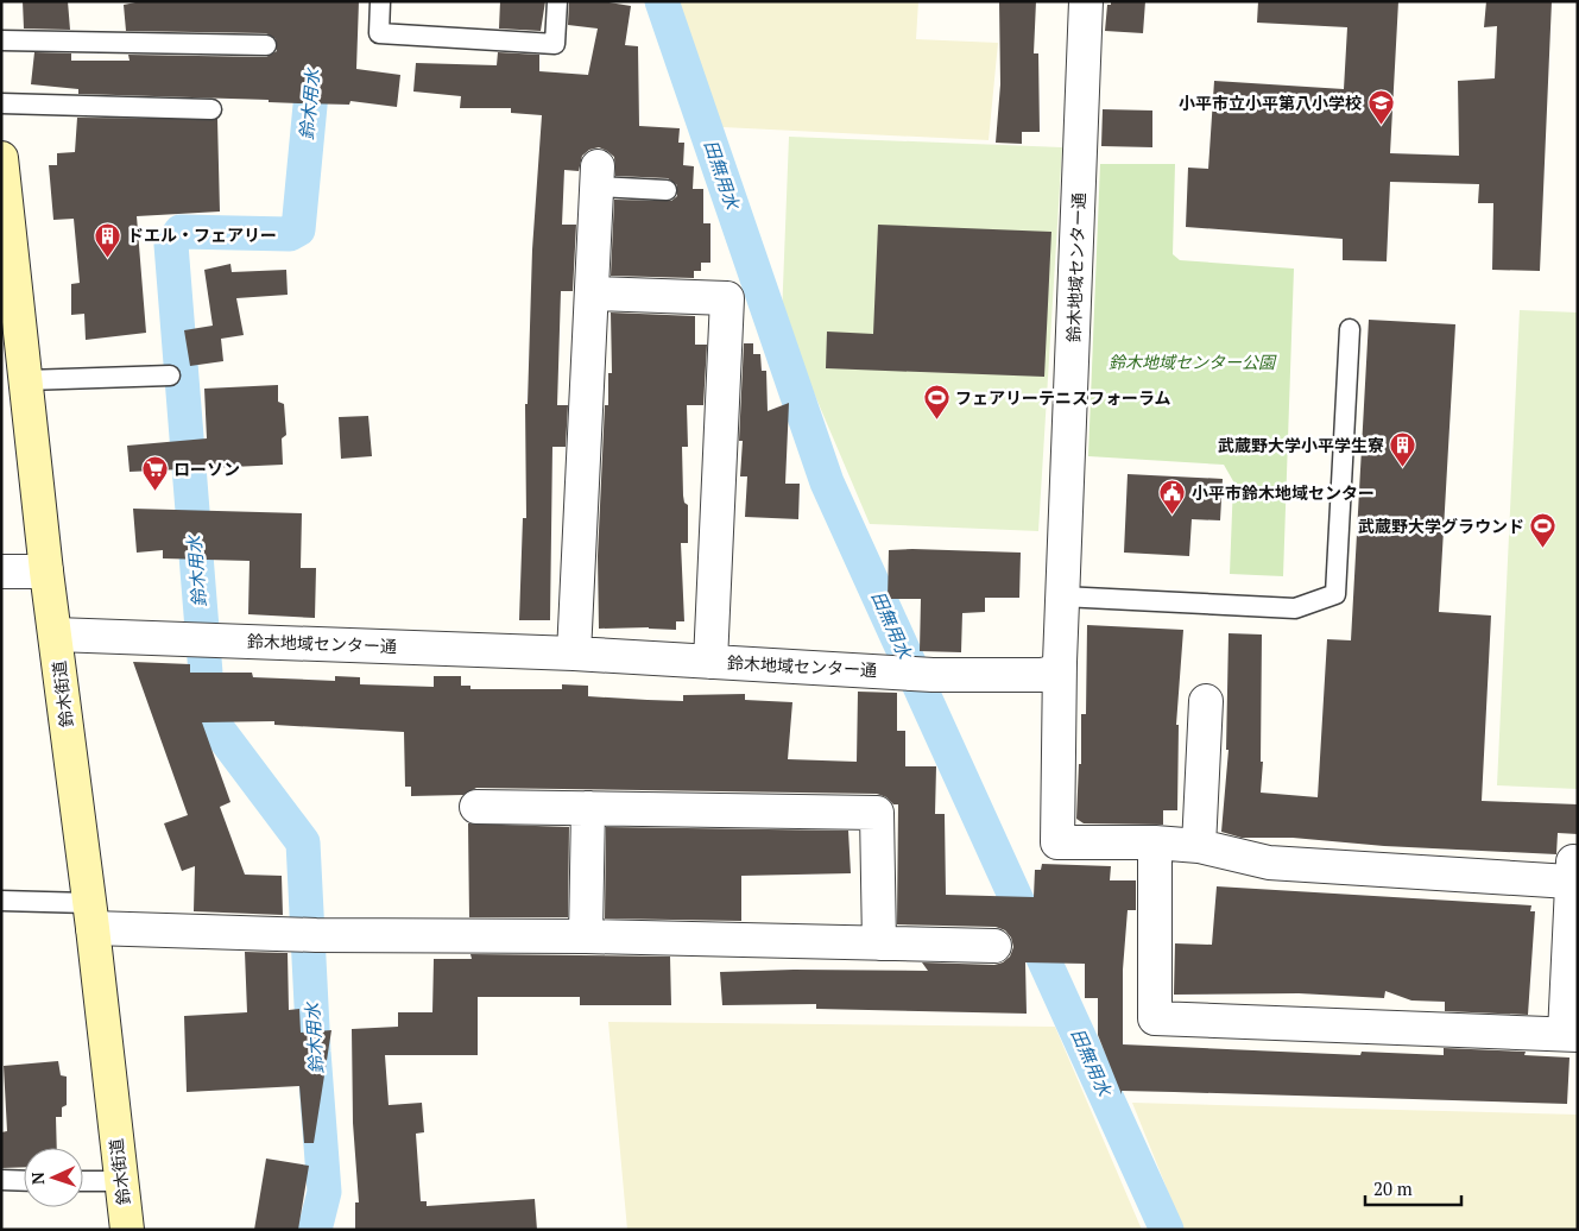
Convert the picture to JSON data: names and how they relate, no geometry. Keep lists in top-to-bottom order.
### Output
{
  "streets": {
    "main road": ["鈴木街道"],
    "street": ["鈴木地域センター通"]
  },
  "crossings": [
    ["鈴木地域センター通", "鈴木街道"]
  ],
  "water": ["鈴木用水", "田無用水"],
  "parks": ["鈴木地域センター公園"],
  "places": {
    "school or university": ["小平市立小平第八小学校"],
    "building": ["ドエル・フェアリー", "武蔵野大学小平学生寮"],
    "sports": ["フェアリーテニスフォーラム", "武蔵野大学グラウンド"],
    "supermarket": ["ローソン"],
    "public building": ["小平市鈴木地域センター"]
  },
  "scale_bar": "20 m",
  "north": "left"
}
